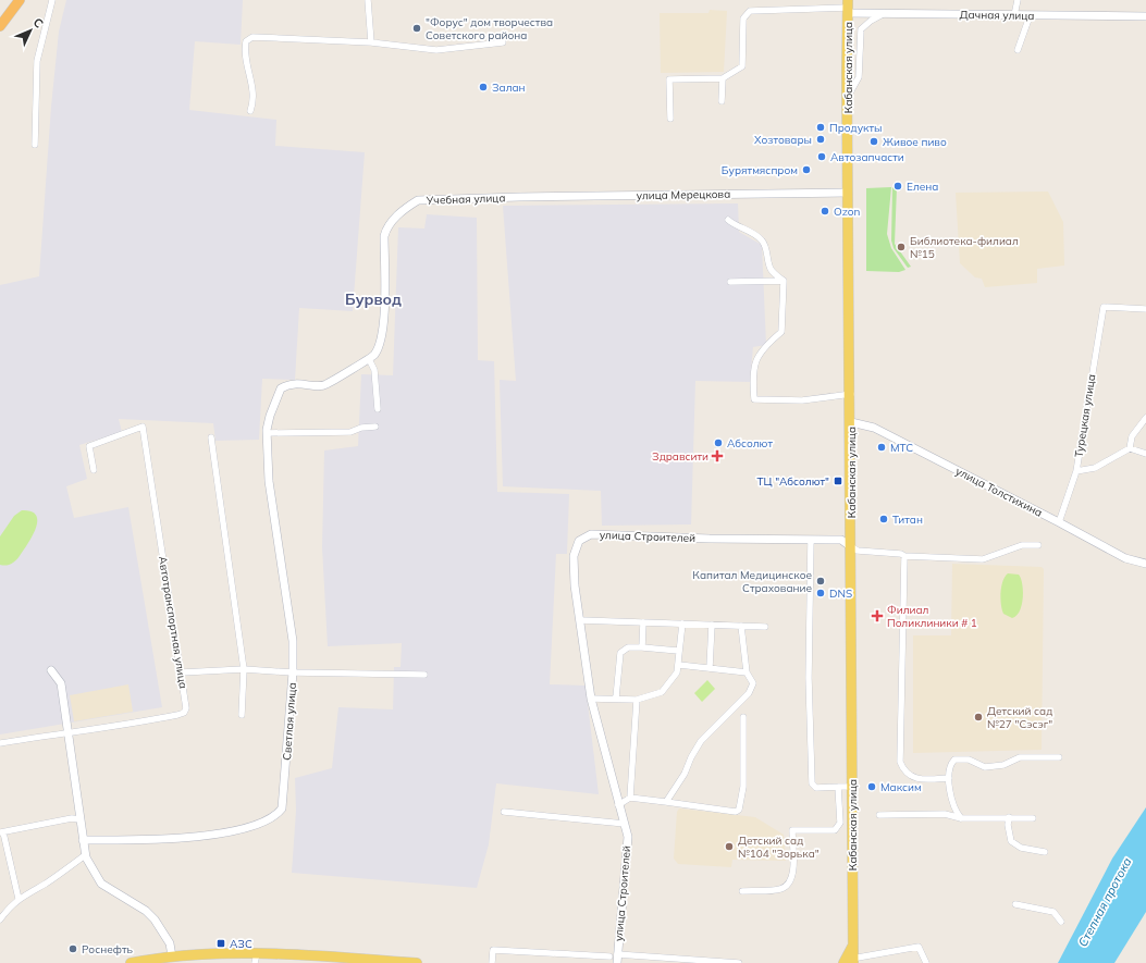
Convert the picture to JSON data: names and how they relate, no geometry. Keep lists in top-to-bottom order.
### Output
{
  "streets": {
    "main road": ["Кабанская улица"],
    "street": [
      "Дачная улица",
      "улица Мерецкова",
      "Учебная улица",
      "Турецкая улица",
      "улица Толстихина",
      "улица Строителей",
      "Автотранспортная улица",
      "Светлая улица"
    ]
  },
  "crossings": [
    ["Дачная улица", "Кабанская улица"],
    ["Кабанская улица", "улица Мерецкова"],
    ["Кабанская улица", "улица Толстихина"],
    ["Кабанская улица", "улица Строителей"],
    ["улица Мерецкова", "Учебная улица"],
    ["Учебная улица", "Светлая улица"],
    ["Турецкая улица", "улица Толстихина"]
  ],
  "districts": ["Бурвод"],
  "water": ["Степная протока"],
  "places": {
    "other": [
      "\"Форус\" дом творчества Советского района",
      "Залан",
      "Продукты",
      "Хозтовары",
      "Живое пиво",
      "Автозапчасти",
      "Бурятмяспром",
      "Елена",
      "Ozon",
      "Библиотека-филиал №15",
      "Абсолют",
      "МТС",
      "Титан",
      "Капитал Медицинское Страхование",
      "DNS",
      "Детский сад №27 \"Сэсэг\"",
      "Максим",
      "Детский сад №104 \"Зорька\"",
      "Роснефть"
    ],
    "health": ["Здравсити", "Филиал Поликлиники # 1"],
    "transit": ["ТЦ \"Абсолют\"", "АЗС"]
  },
  "north": "top right"
}
